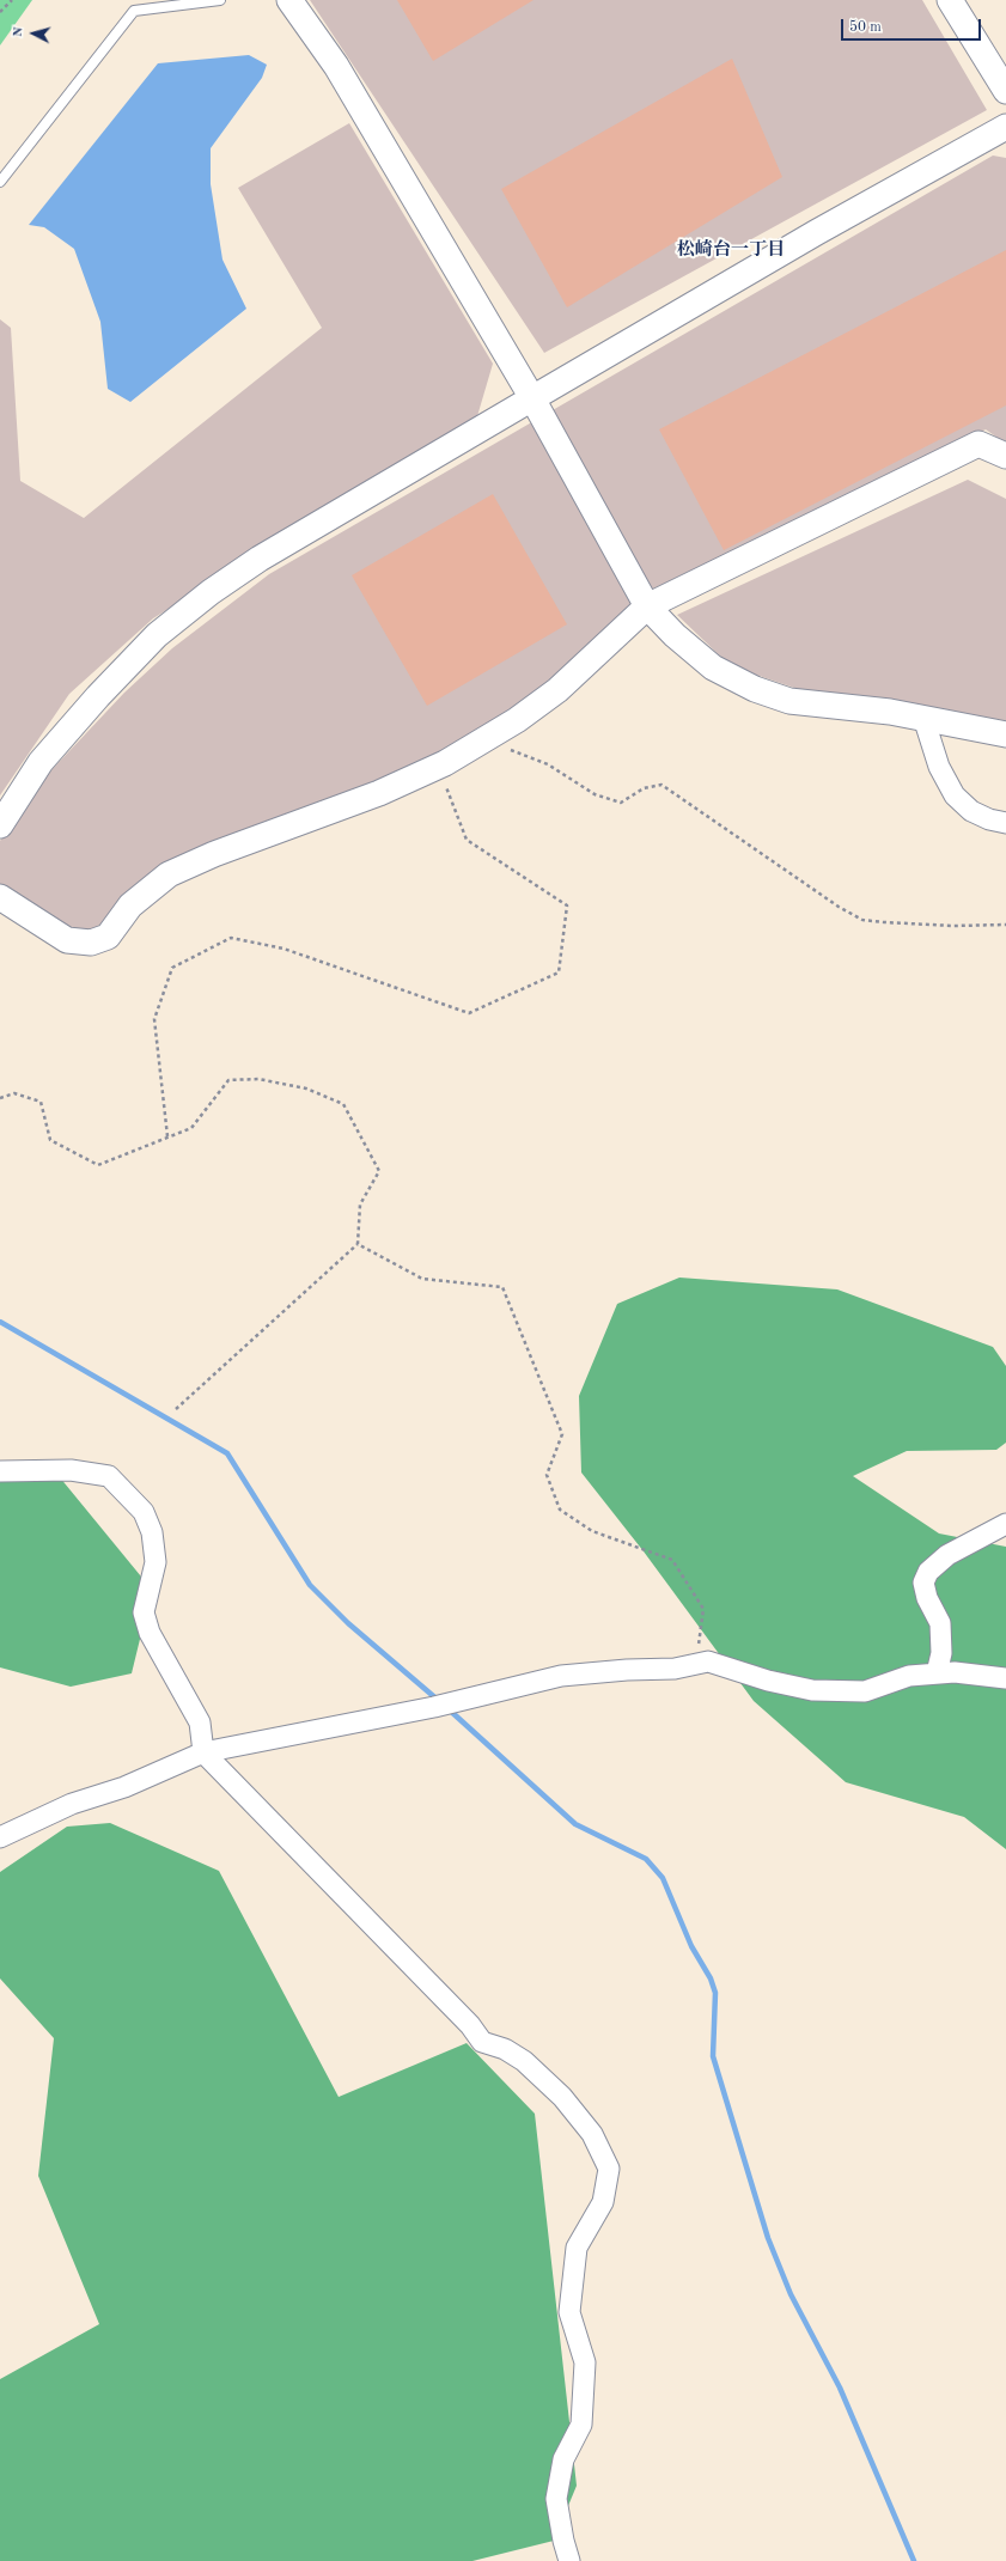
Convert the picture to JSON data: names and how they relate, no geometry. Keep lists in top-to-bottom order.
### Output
{
  "districts": ["松崎台一丁目"],
  "scale_bar": "50 m",
  "north": "left"
}
